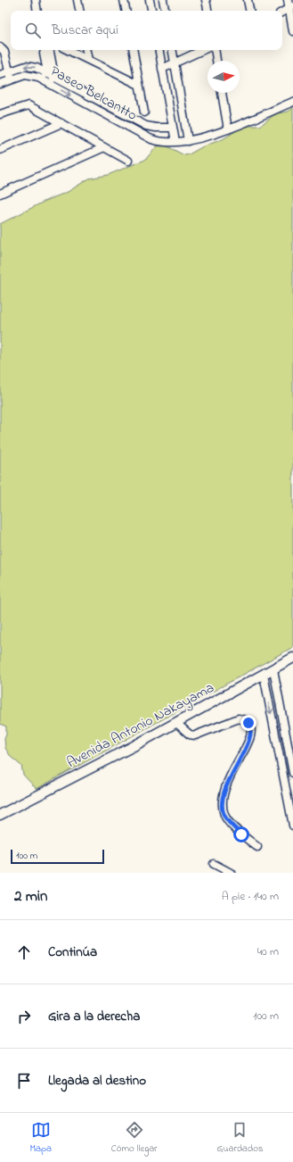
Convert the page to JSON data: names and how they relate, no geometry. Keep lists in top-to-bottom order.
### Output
{
  "streets": {
    "main road": ["Avenida Antonio Nakayama"],
    "street": ["Paseo Belcantto"]
  },
  "scale_bar": "100 m",
  "north": "right",
  "page": {
    "search": "Buscar aquí",
    "scale": "100 m",
    "heading": ["2 min", "A pie · 140 m"],
    "list": [
      ["Continúa", "40 m"],
      ["Gira a la derecha", "100 m"],
      "Llegada al destino"
    ],
    "nav": ["Mapa", "Cómo llegar", "Guardados"]
  }
}
